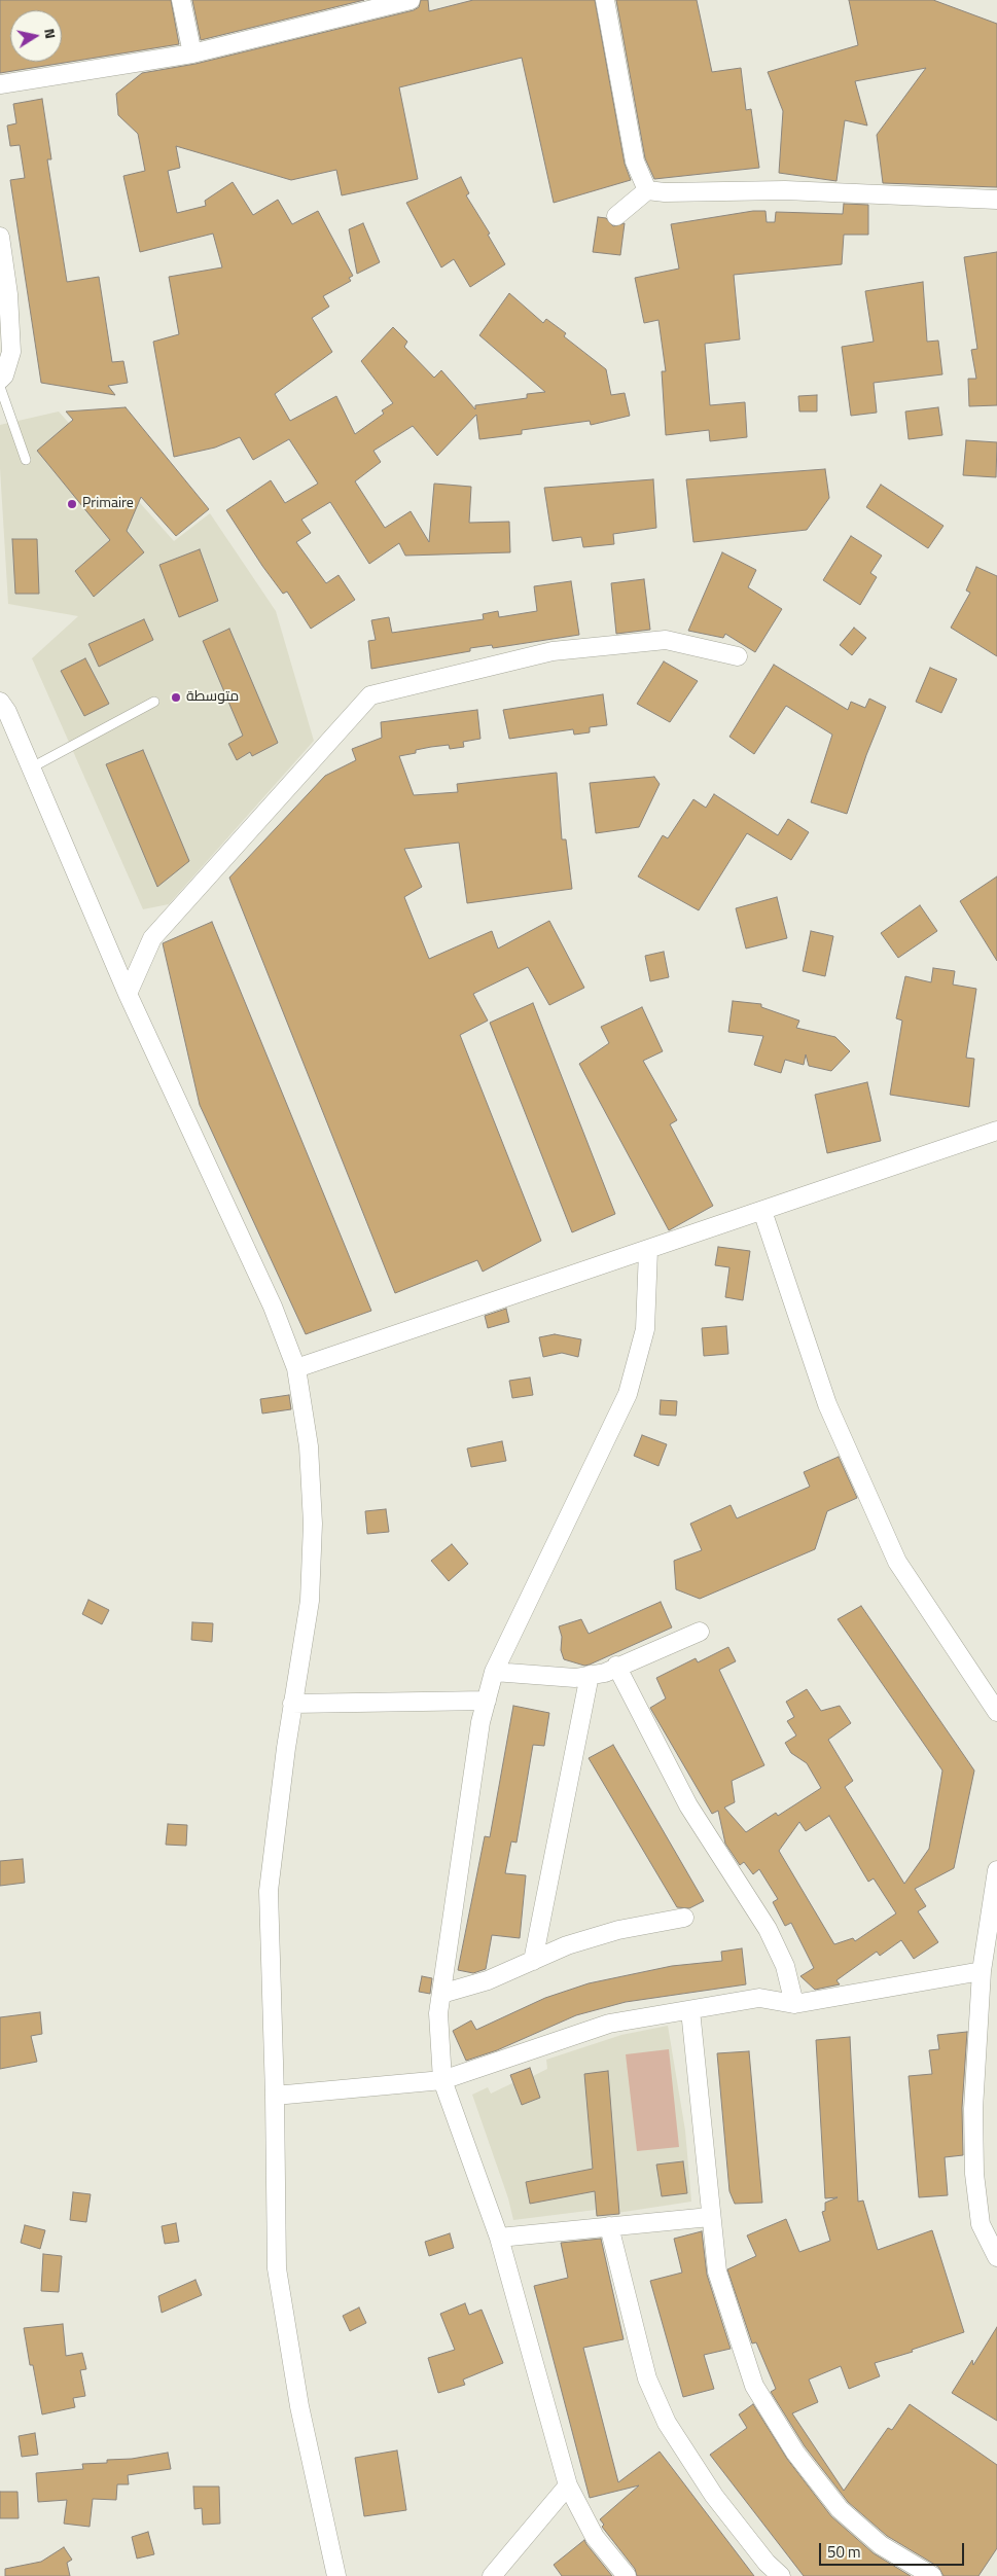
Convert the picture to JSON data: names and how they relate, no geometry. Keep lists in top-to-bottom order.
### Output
{
  "places": ["Primaire", "متوسطة"],
  "scale_bar": "50 m",
  "north": "right"
}
